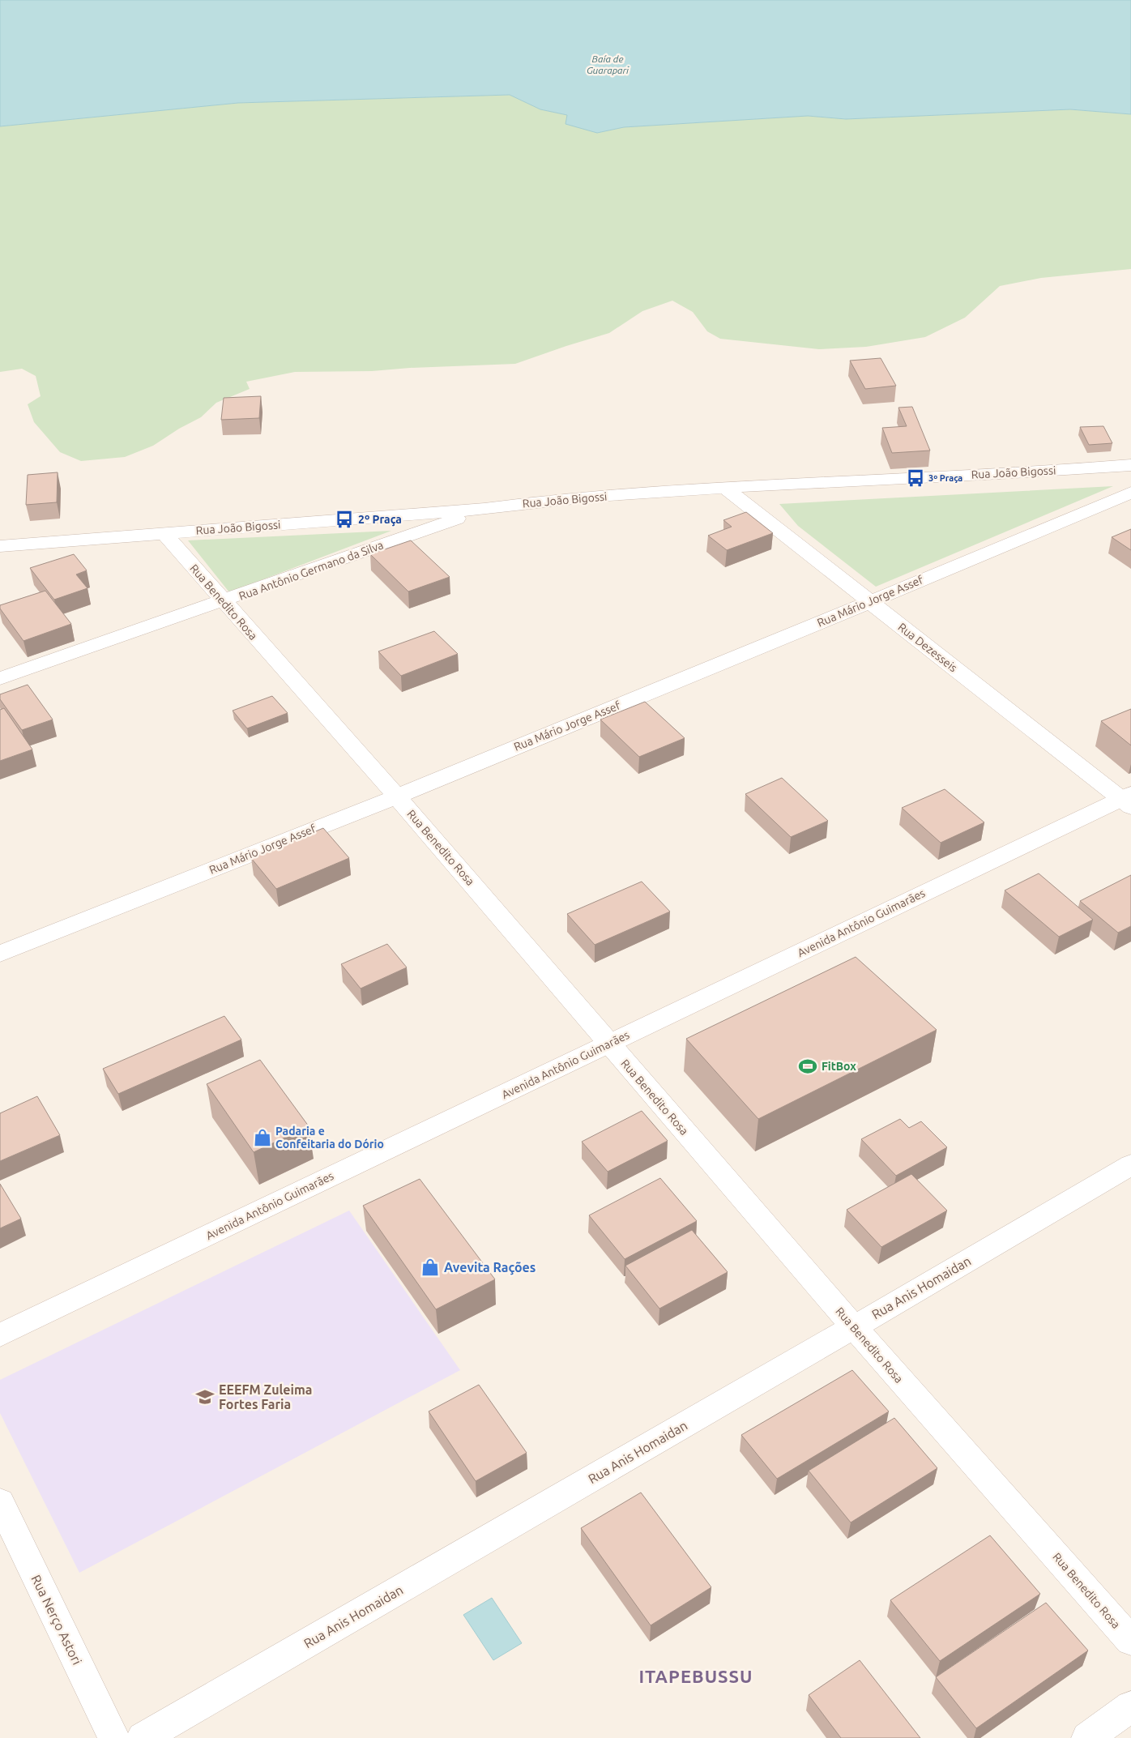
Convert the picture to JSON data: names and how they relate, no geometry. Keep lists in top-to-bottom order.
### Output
{
  "streets": {
    "street": [
      "Rua João Bigossi",
      "Rua Antônio Germano da Silva",
      "Rua Mário Jorge Assef",
      "Rua Benedito Rosa",
      "Rua Dezesseis",
      "Avenida Antônio Guimarães",
      "Rua Anis Homaidan",
      "Rua Nerço Astori"
    ]
  },
  "crossings": [
    ["Rua João Bigossi", "Rua Antônio Germano da Silva"],
    ["Rua João Bigossi", "Rua Benedito Rosa"],
    ["Rua João Bigossi", "Rua Dezesseis"],
    ["Rua Antônio Germano da Silva", "Rua Benedito Rosa"],
    ["Rua Mário Jorge Assef", "Rua Benedito Rosa"],
    ["Rua Mário Jorge Assef", "Rua Dezesseis"],
    ["Rua Benedito Rosa", "Avenida Antônio Guimarães"],
    ["Rua Benedito Rosa", "Rua Anis Homaidan"],
    ["Rua Dezesseis", "Avenida Antônio Guimarães"]
  ],
  "districts": ["ITAPEBUSSU"],
  "water": ["Baía de Guarapari"],
  "places": {
    "bus stop": ["3º Praça", "2º Praça"],
    "sports": ["FitBox"],
    "shop": ["Padaria e Confeitaria do Dório", "Avevita Rações"],
    "school or university": ["EEEFM Zuleima Fortes Faria"]
  }
}
